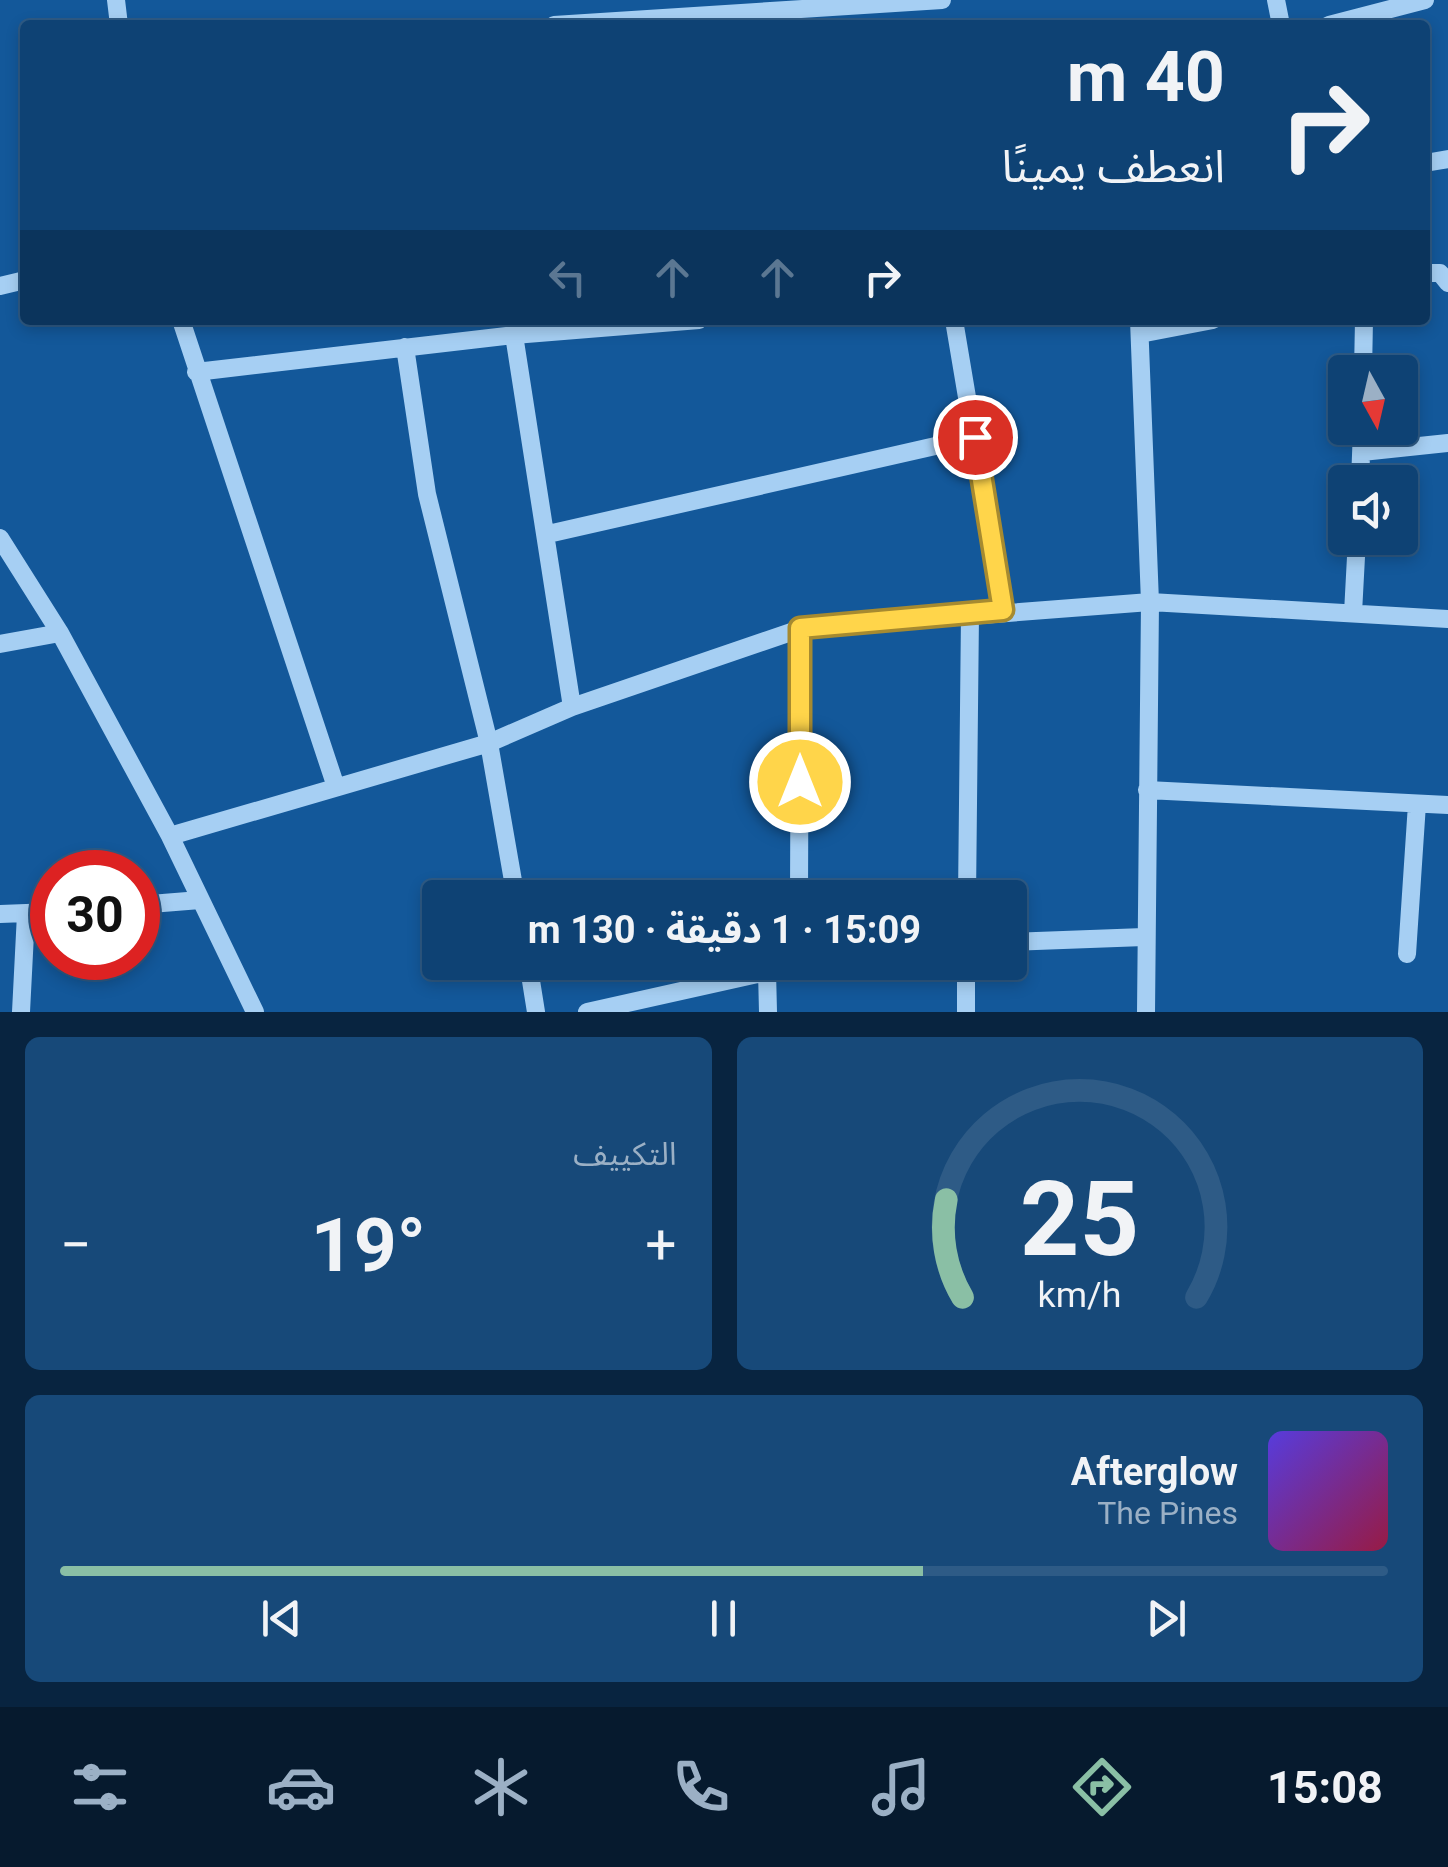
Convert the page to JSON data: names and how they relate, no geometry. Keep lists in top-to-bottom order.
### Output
{
  "north": "bottom",
  "page": {
    "turn": ["40 m", "انعطف يمينًا"],
    "limit": "30",
    "trip": "15:09 · 1 دقيقة · 130 m",
    "tile": "التكييف",
    "heat": ["−", "19°", "+"],
    "song": ["Afterglow", "The Pines"],
    "tabs": "15:08",
    "gauge": ["25", "km/h"]
  }
}
